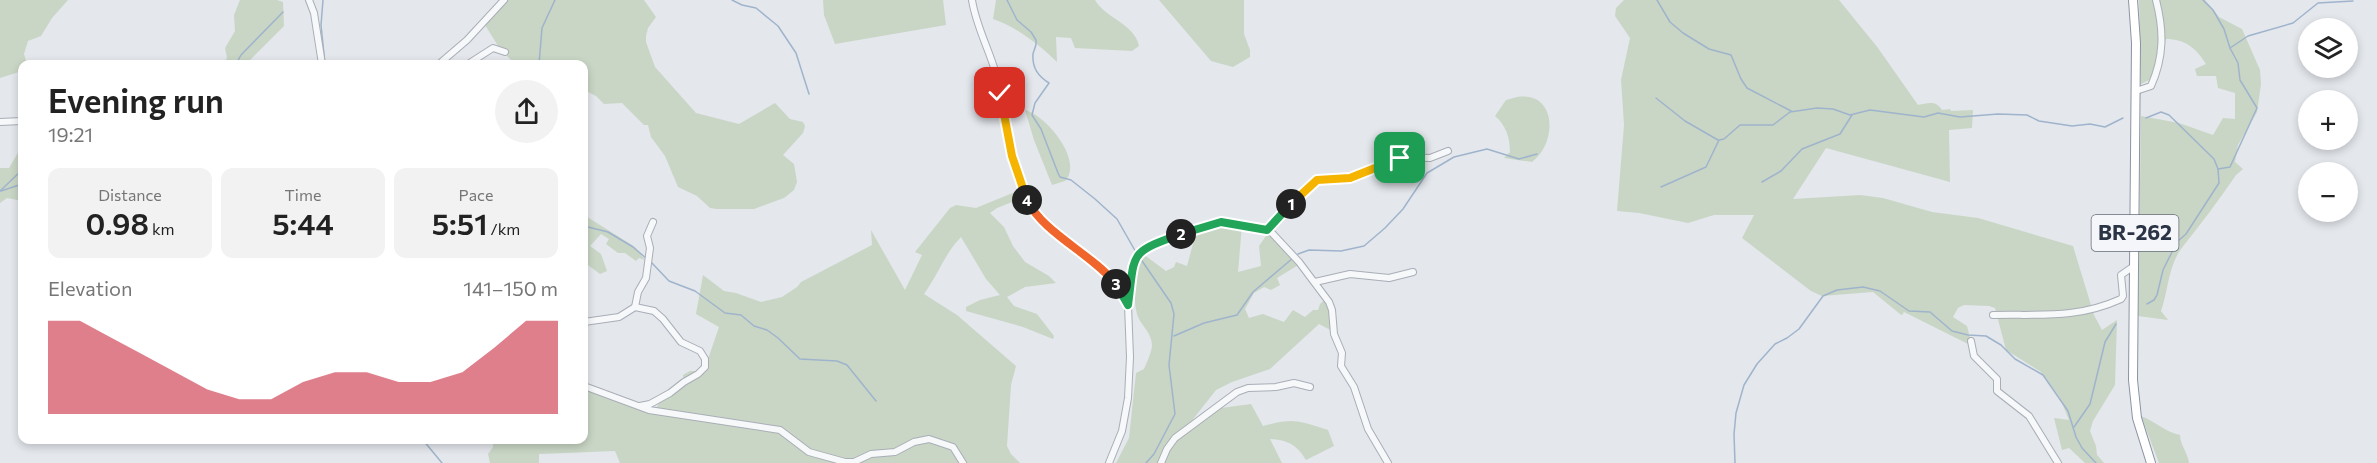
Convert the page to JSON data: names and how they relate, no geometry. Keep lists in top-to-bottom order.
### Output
{
  "streets": {
    "highway": ["BR-262"]
  },
  "page": {
    "map_buttons": ["+", "−"],
    "heading": ["Evening run", "19:21"],
    "stats": [
      ["Distance", "0.98 km"],
      ["Time", "5:44"],
      ["Pace", "5:51 /km"]
    ],
    "pins": [
      "4",
      "1",
      "2",
      "3"
    ],
    "chart": ["Elevation", "141–150 m"]
  }
}
